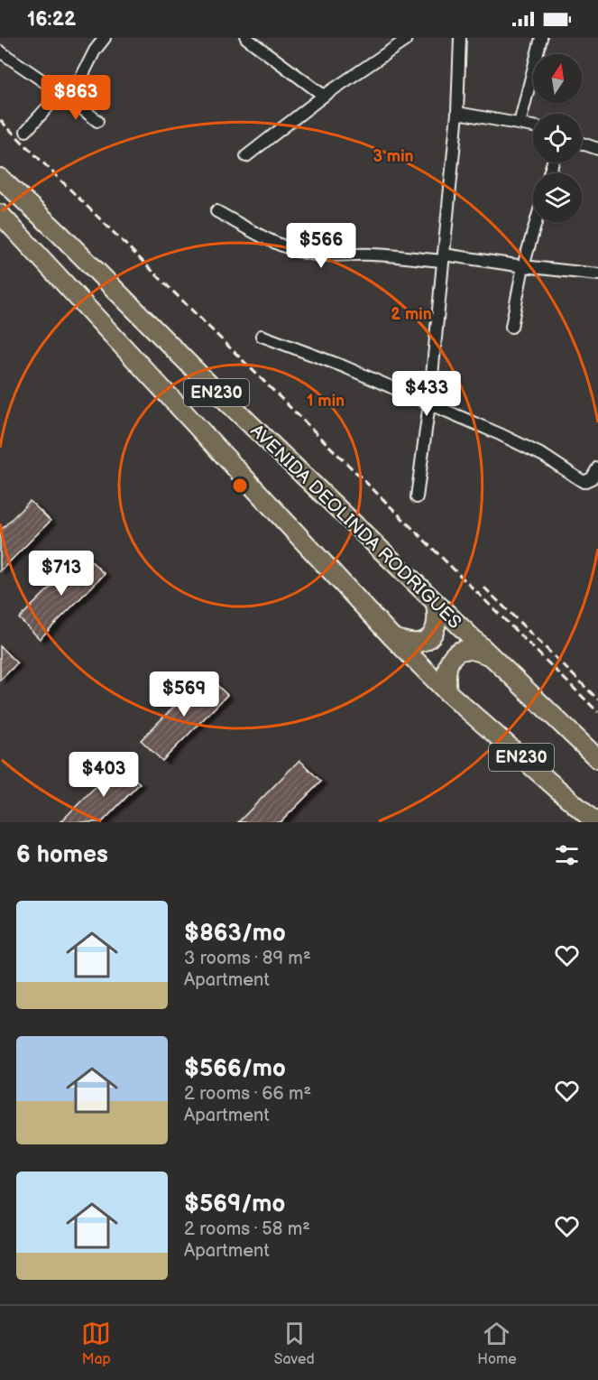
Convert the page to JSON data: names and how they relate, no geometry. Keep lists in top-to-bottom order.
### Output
{
  "streets": {
    "highway": ["EN230", "AVENIDA DEOLINDA RODRIGUES"]
  },
  "north": "top",
  "page": {
    "status": "16:22",
    "price": [
      "$863",
      "$566",
      "$433",
      "$713",
      "$569",
      "$403"
    ],
    "heading": "6 homes",
    "list": [
      {
        "name": "$863/mo",
        "note": "3 rooms · 89 m² · Apartment"
      },
      {
        "name": "$566/mo",
        "note": "2 rooms · 66 m² · Apartment"
      },
      {
        "name": "$569/mo",
        "note": "2 rooms · 58 m² · Apartment"
      }
    ],
    "tabs": ["Map", "Saved", "Home"]
  },
  "rings": ["3 min", "2 min", "1 min"]
}
